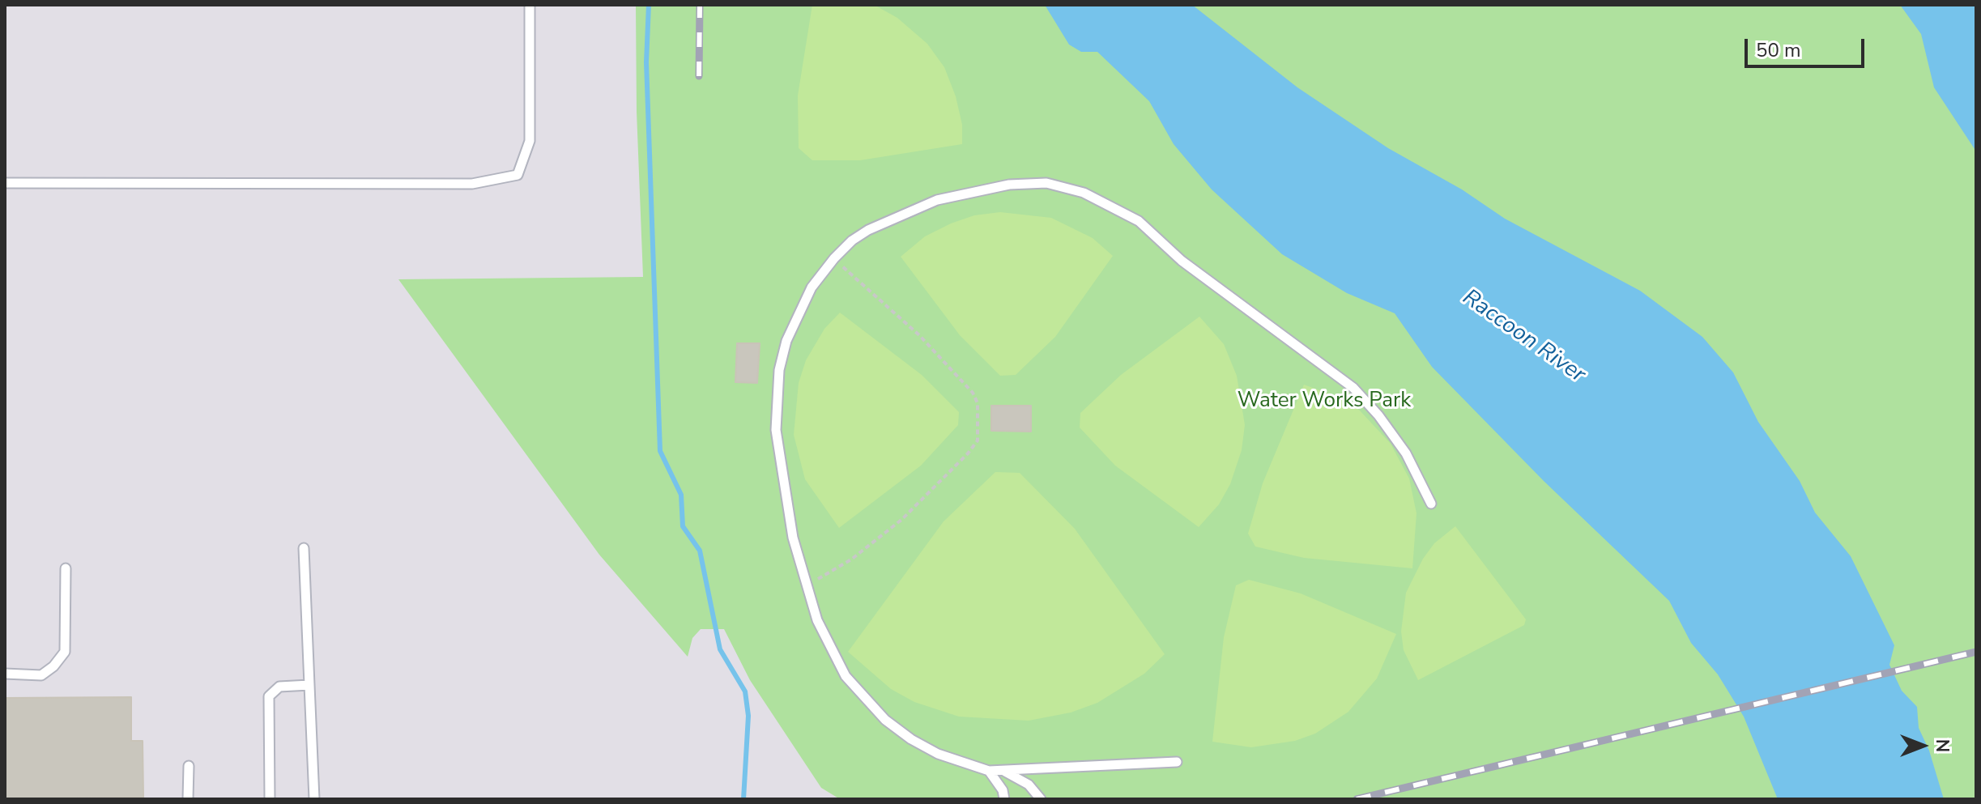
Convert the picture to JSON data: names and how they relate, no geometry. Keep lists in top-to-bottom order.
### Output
{
  "water": ["Raccoon River"],
  "parks": ["Water Works Park"],
  "scale_bar": "50 m",
  "north": "right"
}
